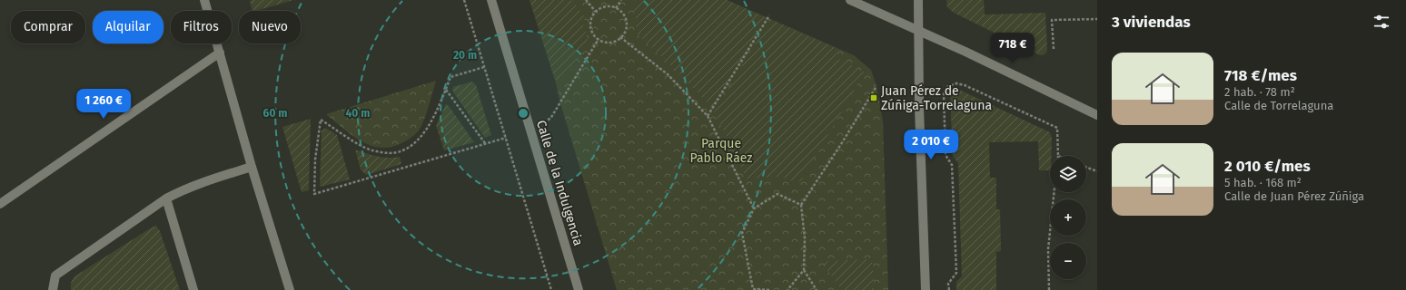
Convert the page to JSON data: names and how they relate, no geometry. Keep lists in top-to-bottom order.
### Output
{
  "streets": {
    "street": ["Calle de la Indulgencia"]
  },
  "parks": ["Parque Pablo Ráez"],
  "places": {
    "transit": ["Juan Pérez de Zúñiga-Torrelaguna"]
  },
  "page": {
    "heading": "3 viviendas",
    "chip": [
      "Comprar",
      "Alquilar",
      "Filtros",
      "Nuevo"
    ],
    "price": ["718 €", "1 260 €", "2 010 €"],
    "list": [
      {
        "name": "718 €/mes",
        "note": "2 hab. · 78 m² · Calle de Torrelaguna"
      },
      {
        "name": "2 010 €/mes",
        "note": "5 hab. · 168 m² · Calle de Juan Pérez Zúñiga"
      }
    ],
    "map_buttons": ["+", "−"]
  },
  "rings": ["20 m", "60 m", "40 m"]
}
